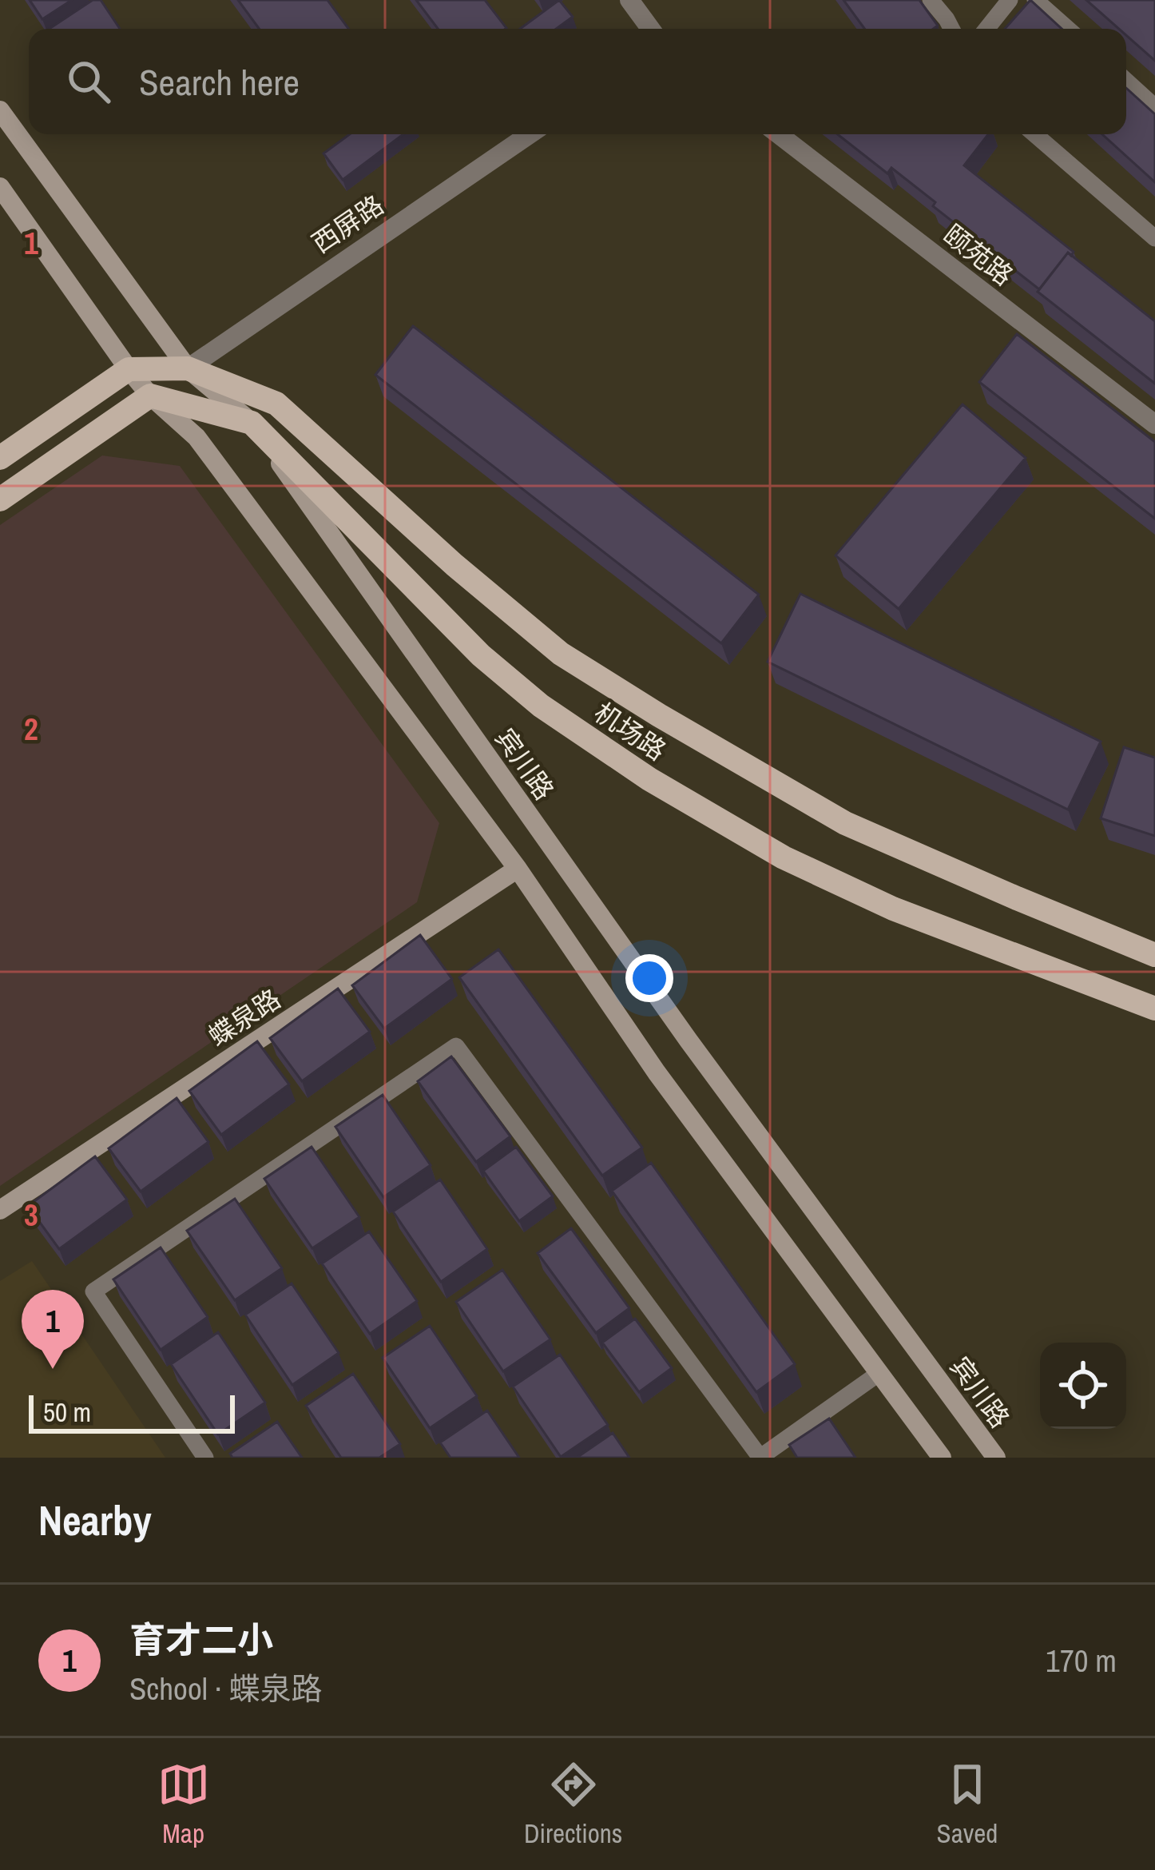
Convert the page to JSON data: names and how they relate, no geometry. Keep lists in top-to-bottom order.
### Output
{
  "streets": {
    "main road": [
      "西屏路",
      "机场路",
      "宾川路",
      "蝶泉路"
    ],
    "street": ["颐苑路"]
  },
  "crossings": [
    ["西屏路", "机场路"],
    ["西屏路", "宾川路"],
    ["机场路", "宾川路"]
  ],
  "scale_bar": "50 m",
  "page": {
    "search": "Search here",
    "pins": "1",
    "scale": "50 m",
    "heading": "Nearby",
    "list": [
      {
        "mark": "1",
        "name": "育才二小",
        "note": "School · 蝶泉路",
        "value": "170 m"
      }
    ],
    "nav": ["Map", "Directions", "Saved"]
  },
  "grid": {
    "rows": ["1", "2", "3"]
  }
}
